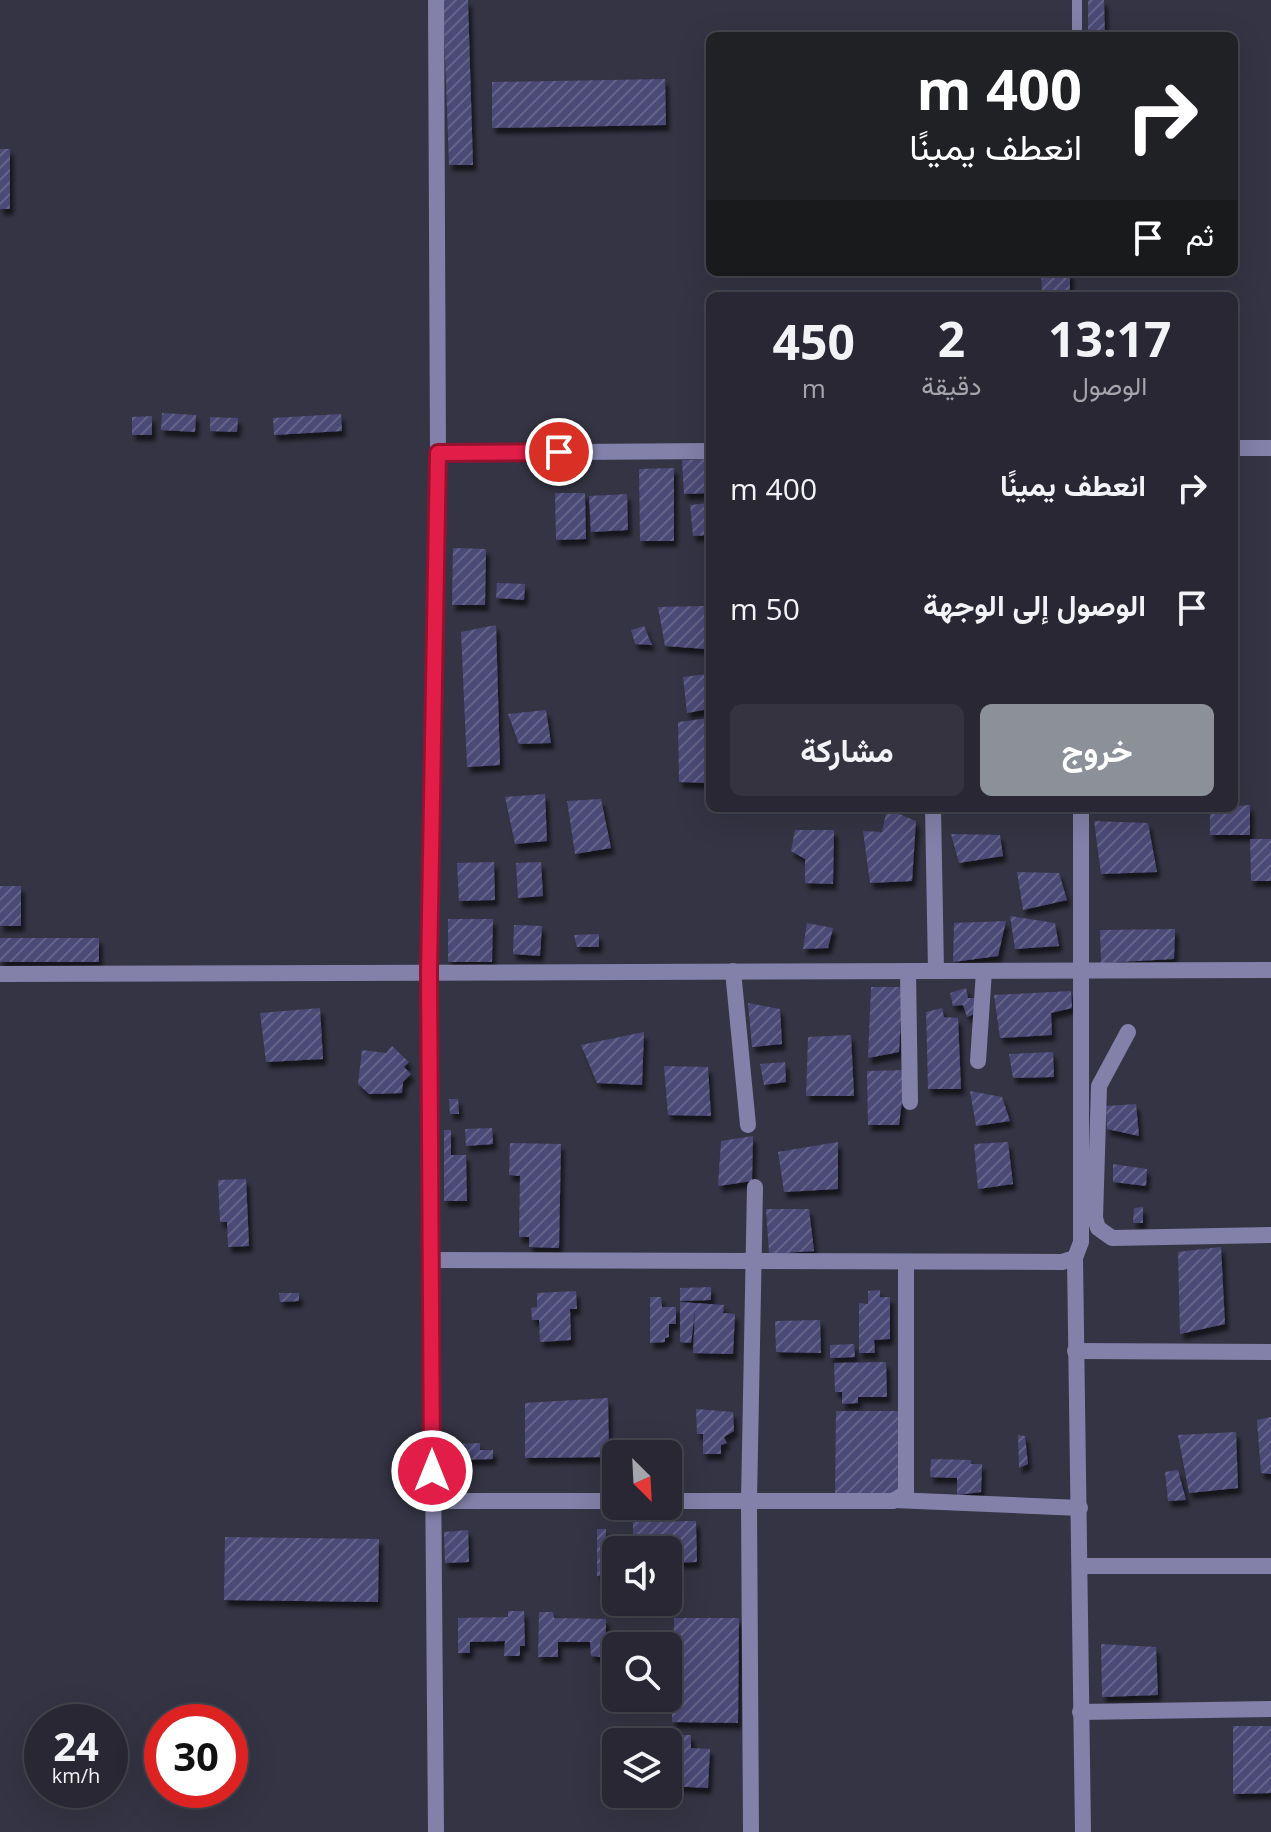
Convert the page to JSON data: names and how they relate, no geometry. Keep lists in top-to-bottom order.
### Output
{
  "north": "bottom right",
  "page": {
    "turn": ["400 m", "انعطف يمينًا"],
    "then": "ثم",
    "eta": [
      "13:17",
      "الوصول",
      "2",
      "دقيقة",
      "450",
      "m"
    ],
    "list": [
      {
        "name": "انعطف يمينًا",
        "value": "400 m"
      },
      {
        "name": "الوصول إلى الوجهة",
        "value": "50 m"
      }
    ],
    "buttons": ["خروج", "مشاركة"],
    "speed": "24 km/h",
    "limit": "30"
  }
}
